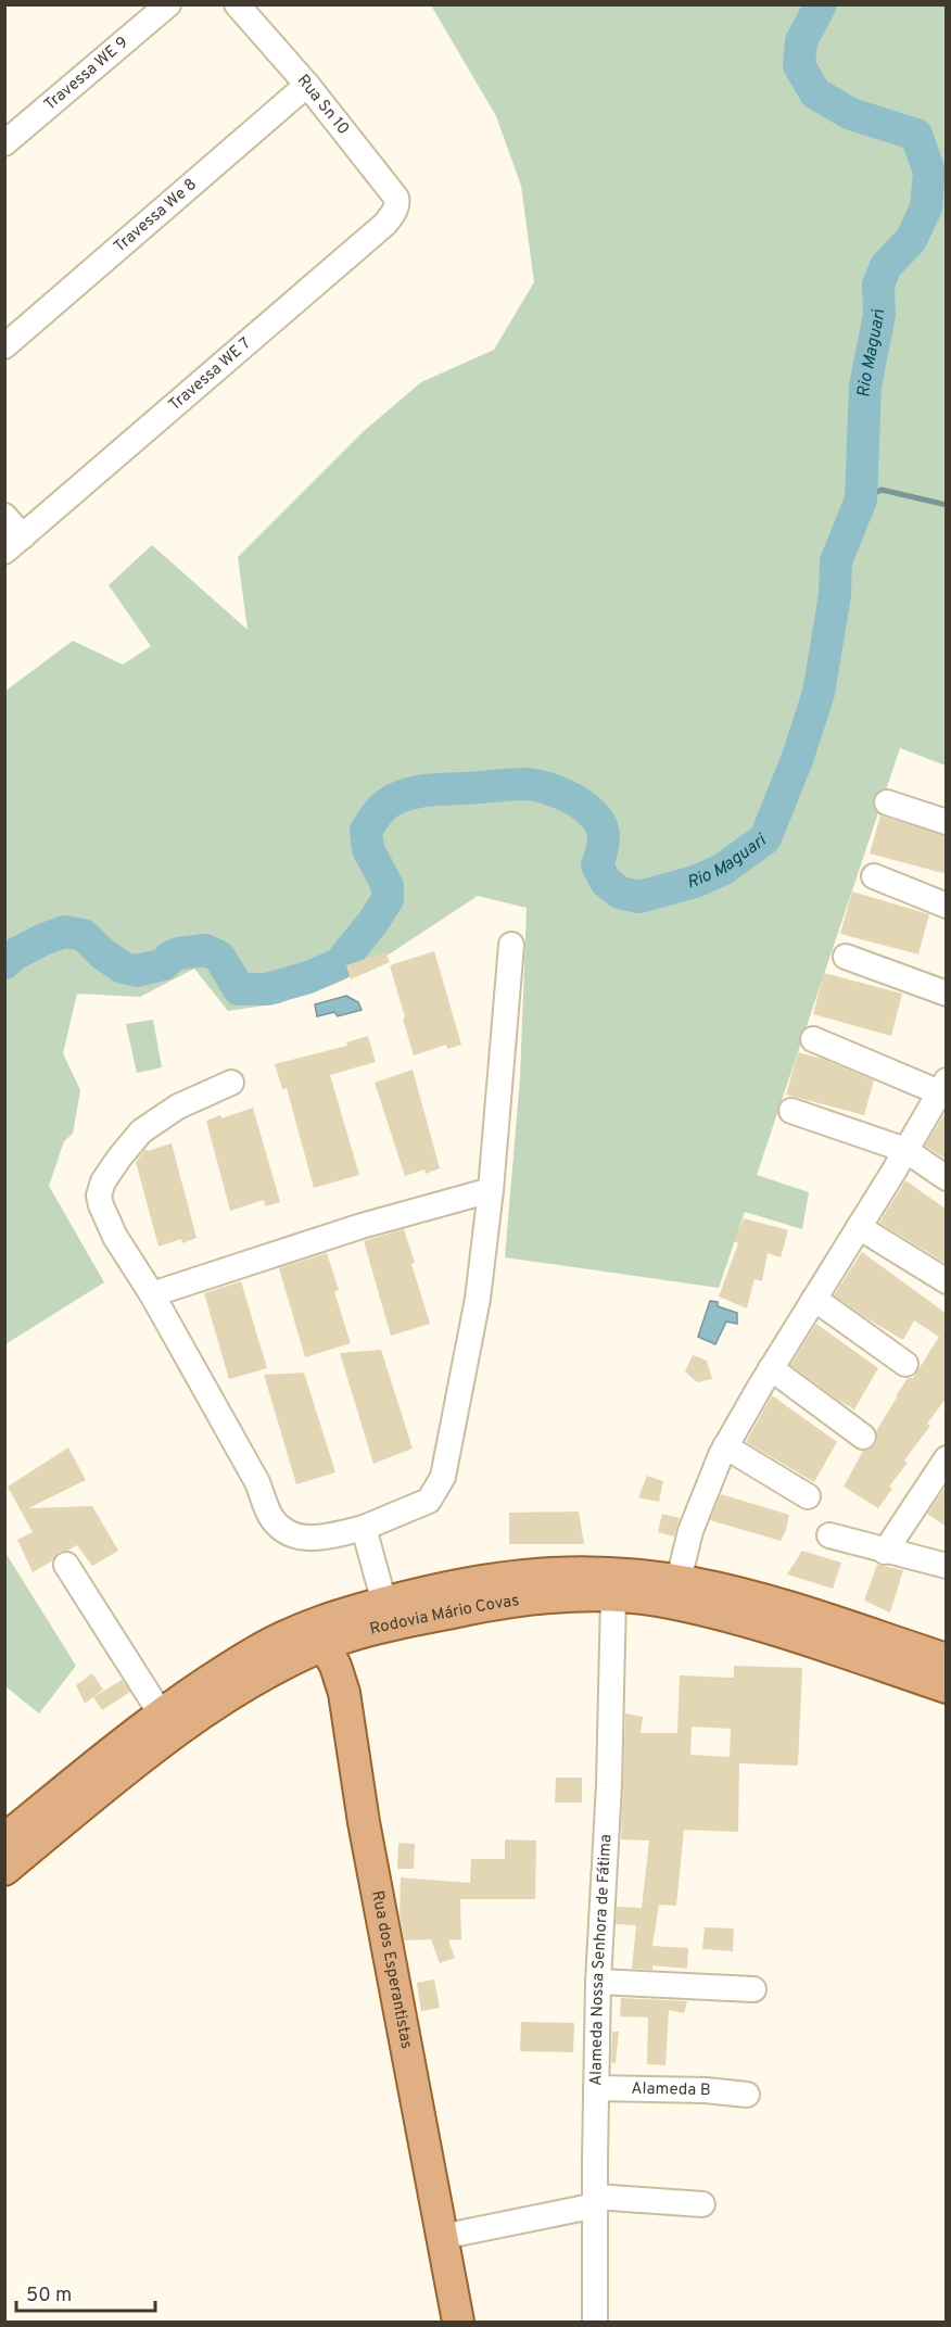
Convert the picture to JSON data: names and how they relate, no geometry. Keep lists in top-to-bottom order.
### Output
{
  "streets": {
    "main road": ["Rodovia Mário Covas", "Rua dos Esperantistas"],
    "street": [
      "Travessa WE 9",
      "Rua Sn 10",
      "Travessa We 8",
      "Travessa WE 7",
      "Alameda Nossa Senhora de Fátima",
      "Alameda B"
    ]
  },
  "crossings": [
    ["Rua Sn 10", "Travessa We 8"],
    ["Rua Sn 10", "Travessa WE 7"],
    ["Rodovia Mário Covas", "Alameda Nossa Senhora de Fátima"],
    ["Rodovia Mário Covas", "Rua dos Esperantistas"],
    ["Alameda Nossa Senhora de Fátima", "Alameda B"]
  ],
  "water": ["Rio Maguari"],
  "scale_bar": "50 m"
}
